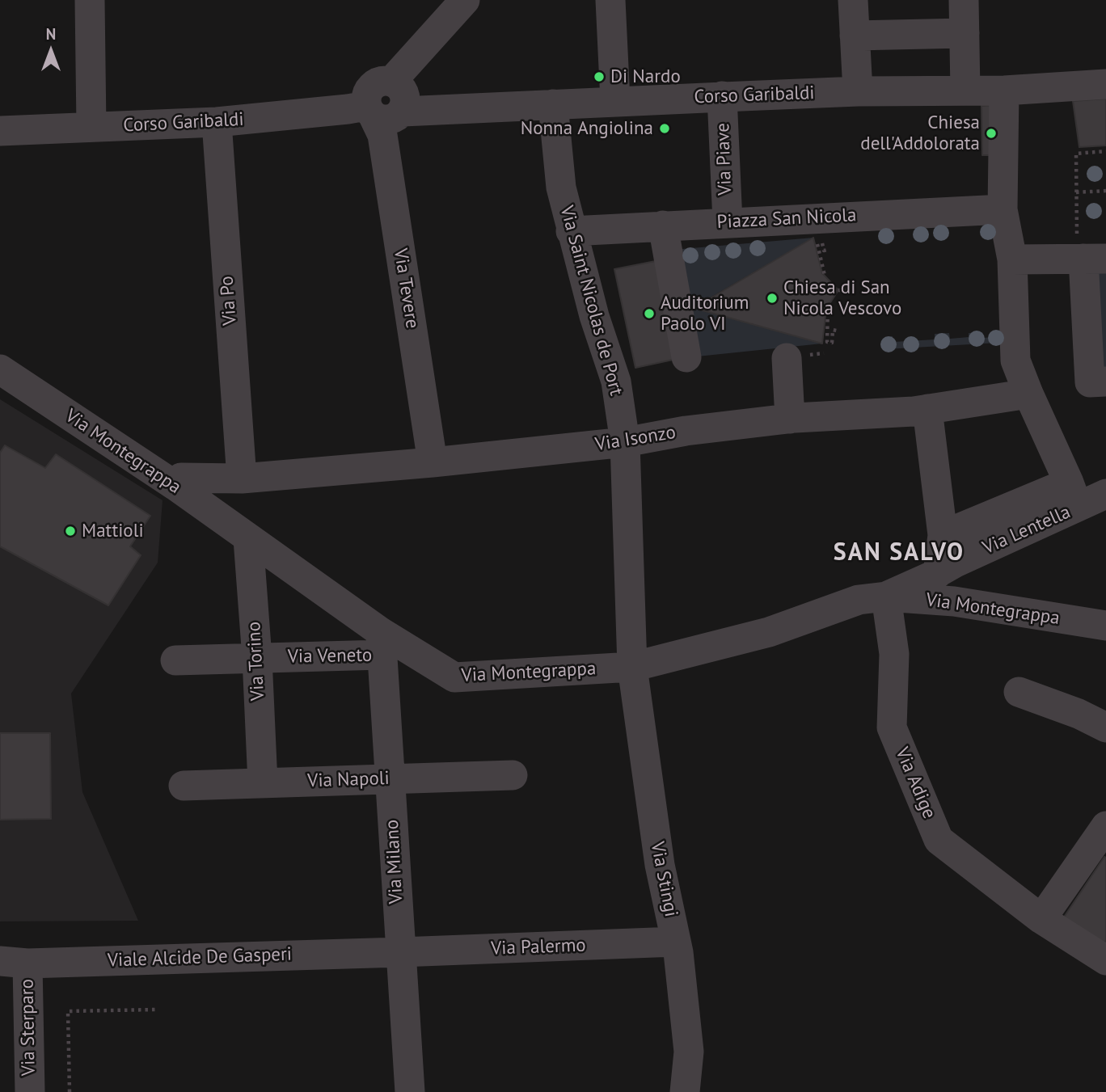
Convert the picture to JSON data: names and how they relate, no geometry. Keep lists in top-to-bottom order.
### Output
{
  "streets": {
    "street": [
      "Corso Garibaldi",
      "Via Piave",
      "Piazza San Nicola",
      "Via Tevere",
      "Via Po",
      "Via Saint Nicolas de Port",
      "Via Isonzo",
      "Via Montegrappa",
      "Via Lentella",
      "Via Veneto",
      "Via Torino",
      "Via Napoli",
      "Via Adige",
      "Via Milano",
      "Via Stingi",
      "Via Palermo",
      "Viale Alcide De Gasperi",
      "Via Sterparo"
    ]
  },
  "crossings": [
    ["Corso Garibaldi", "Via Piave"],
    ["Corso Garibaldi", "Via Tevere"],
    ["Corso Garibaldi", "Via Po"],
    ["Corso Garibaldi", "Via Saint Nicolas de Port"],
    ["Via Piave", "Piazza San Nicola"],
    ["Piazza San Nicola", "Via Saint Nicolas de Port"],
    ["Via Tevere", "Via Isonzo"],
    ["Via Po", "Via Isonzo"],
    ["Via Saint Nicolas de Port", "Via Isonzo"],
    ["Via Saint Nicolas de Port", "Via Montegrappa"],
    ["Via Saint Nicolas de Port", "Via Stingi"],
    ["Via Isonzo", "Via Montegrappa"],
    ["Via Montegrappa", "Via Lentella"],
    ["Via Montegrappa", "Via Veneto"],
    ["Via Montegrappa", "Via Torino"],
    ["Via Montegrappa", "Via Adige"],
    ["Via Montegrappa", "Via Milano"],
    ["Via Montegrappa", "Via Stingi"],
    ["Via Lentella", "Via Adige"],
    ["Via Veneto", "Via Torino"],
    ["Via Veneto", "Via Milano"],
    ["Via Torino", "Via Napoli"],
    ["Via Napoli", "Via Milano"],
    ["Via Milano", "Via Palermo"],
    ["Via Milano", "Viale Alcide De Gasperi"],
    ["Via Stingi", "Via Palermo"],
    ["Via Palermo", "Viale Alcide De Gasperi"],
    ["Viale Alcide De Gasperi", "Via Sterparo"]
  ],
  "districts": ["SAN SALVO"],
  "places": [
    "Di Nardo",
    "Nonna Angiolina",
    "Chiesa dell'Addolorata",
    "Chiesa di San Nicola Vescovo",
    "Auditorium Paolo VI",
    "Mattioli"
  ],
  "north": "top"
}
